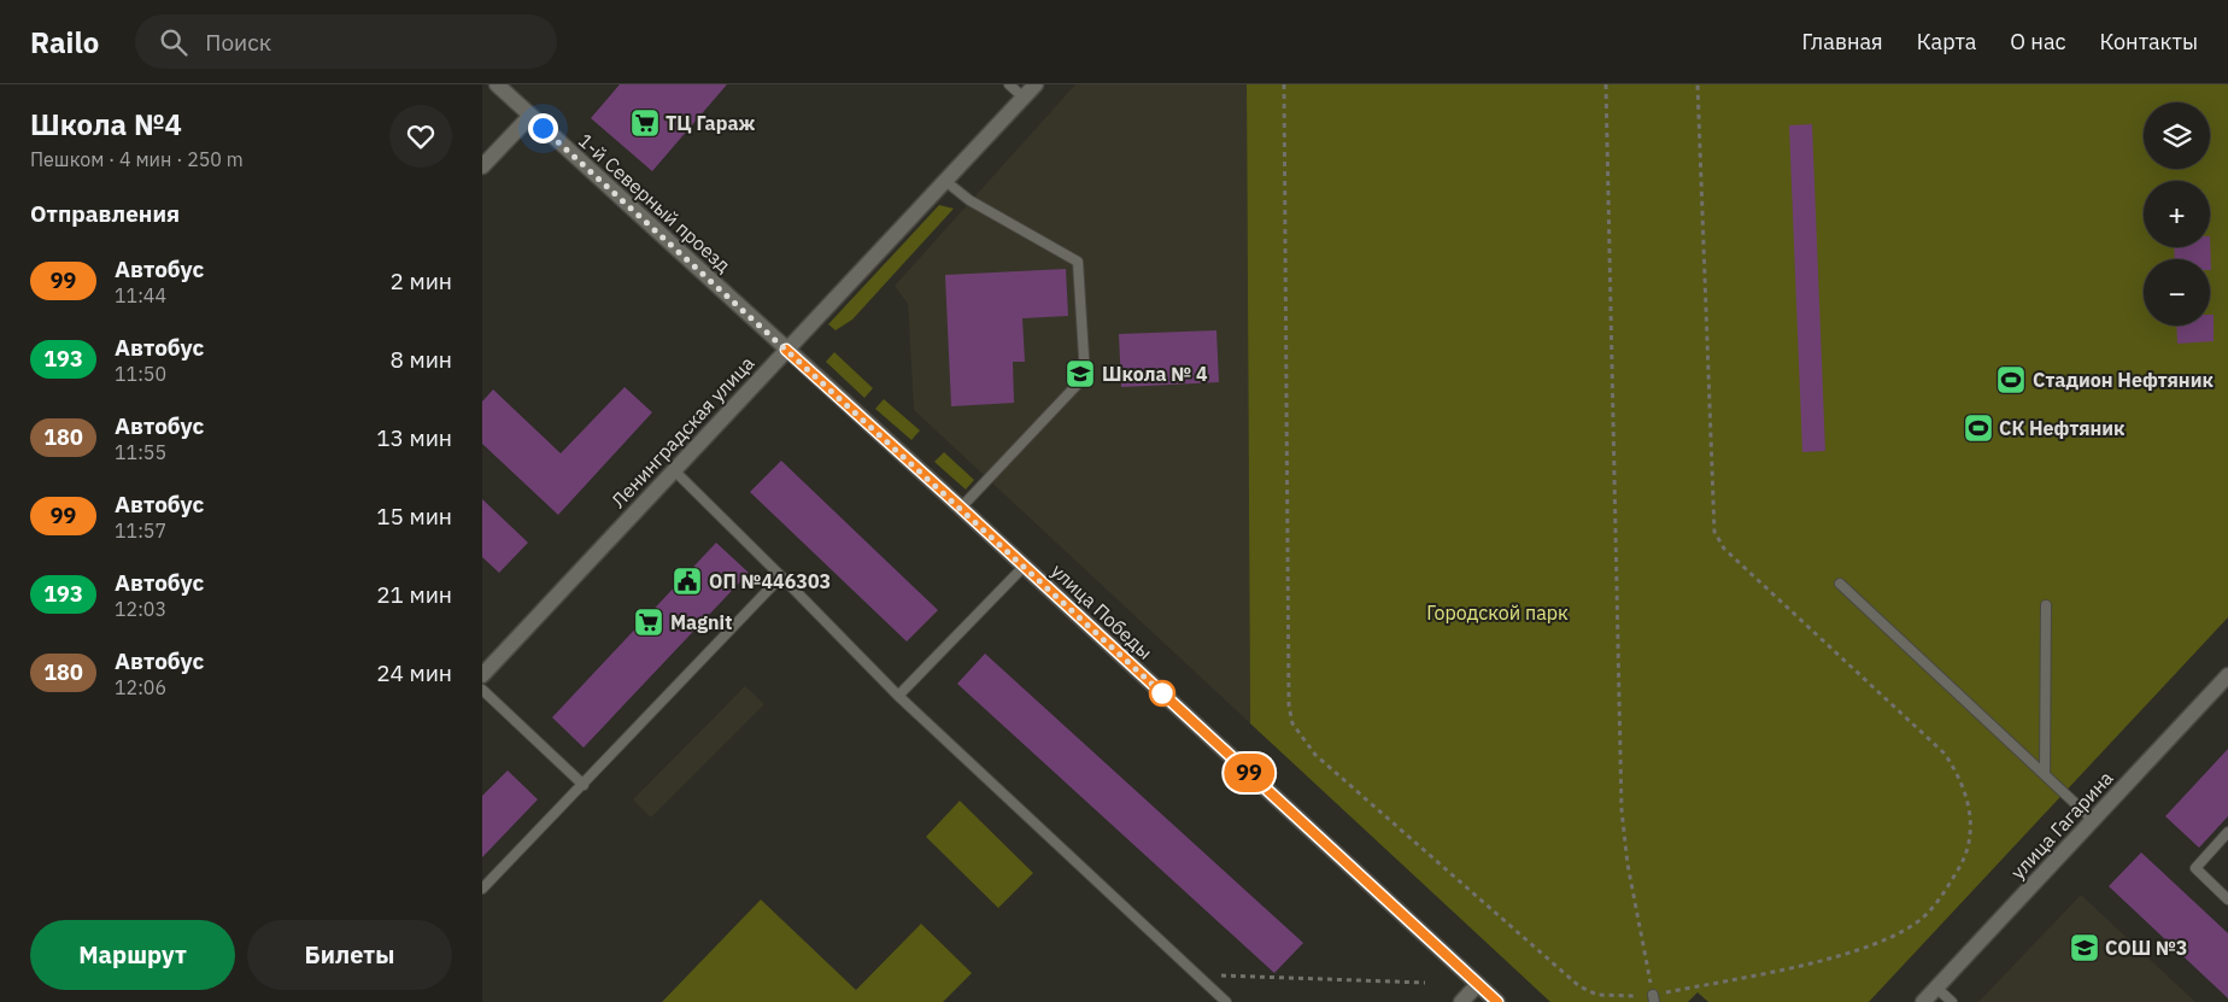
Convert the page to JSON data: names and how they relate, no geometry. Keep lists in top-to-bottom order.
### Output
{
  "streets": {
    "street": [
      "1-й Северный проезд",
      "Ленинградская улица",
      "улица Победы",
      "улица Гагарина"
    ]
  },
  "crossings": [
    ["1-й Северный проезд", "Ленинградская улица"],
    ["1-й Северный проезд", "улица Победы"],
    ["Ленинградская улица", "улица Победы"]
  ],
  "parks": ["Городской парк"],
  "places": {
    "supermarket": ["ТЦ Гараж", "Magnit"],
    "school or university": ["Школа № 4", "СОШ №3"],
    "sports": ["Стадион Нефтяник", "СК Нефтяник"],
    "public building": ["ОП №446303"]
  },
  "lines": ["bus line 99"],
  "page": {
    "header": "Railo",
    "search": "Поиск",
    "nav": [
      "Главная",
      "Карта",
      "О нас",
      "Контакты"
    ],
    "heading": [
      ["Школа №4", "Пешком · 4 мин · 250 m"],
      "Отправления"
    ],
    "on_map": "99",
    "map_buttons": ["+", "−"],
    "list": [
      {
        "mark": "99",
        "name": "Автобус",
        "note": "11:44",
        "value": "2 мин"
      },
      {
        "mark": "193",
        "name": "Автобус",
        "note": "11:50",
        "value": "8 мин"
      },
      {
        "mark": "180",
        "name": "Автобус",
        "note": "11:55",
        "value": "13 мин"
      },
      {
        "mark": "99",
        "name": "Автобус",
        "note": "11:57",
        "value": "15 мин"
      },
      {
        "mark": "193",
        "name": "Автобус",
        "note": "12:03",
        "value": "21 мин"
      },
      {
        "mark": "180",
        "name": "Автобус",
        "note": "12:06",
        "value": "24 мин"
      }
    ],
    "buttons": ["Маршрут", "Билеты"]
  }
}
